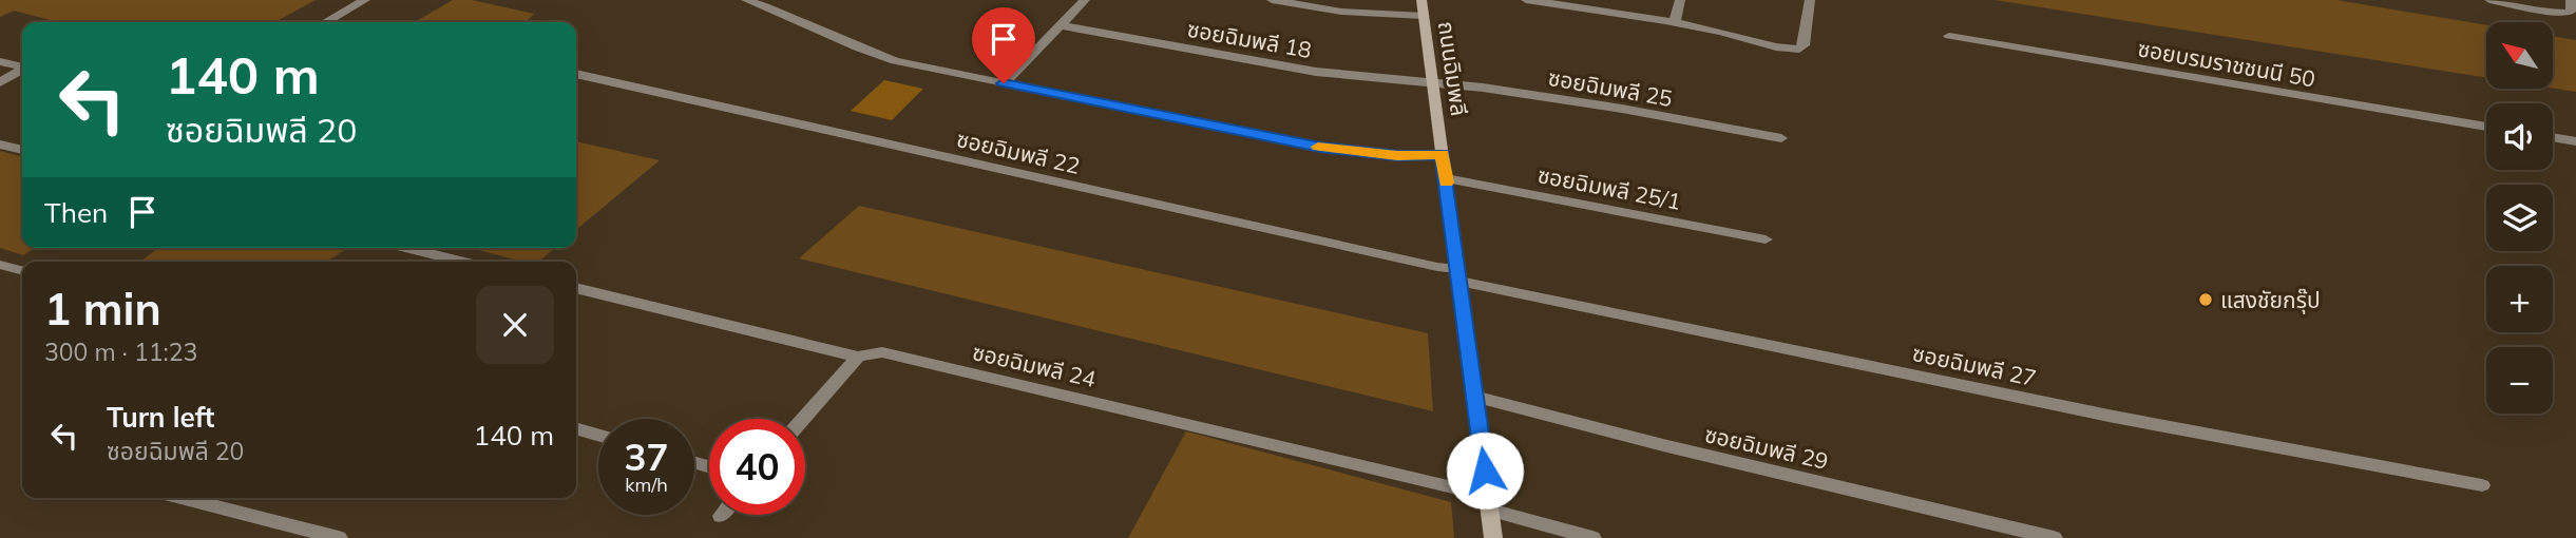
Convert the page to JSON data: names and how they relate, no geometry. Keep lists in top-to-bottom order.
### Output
{
  "streets": {
    "street": [
      "ซอยฉิมพลี 18",
      "ซอยบรมราชชนนี 50",
      "ถนนฉิมพลี",
      "ซอยฉิมพลี 25",
      "ซอยฉิมพลี 22",
      "ซอยฉิมพลี 25/1",
      "ซอยฉิมพลี 24",
      "ซอยฉิมพลี 27",
      "ซอยฉิมพลี 29"
    ]
  },
  "crossings": [
    ["ซอยฉิมพลี 18", "ถนนฉิมพลี"],
    ["ซอยฉิมพลี 18", "ซอยฉิมพลี 25"],
    ["ถนนฉิมพลี", "ซอยฉิมพลี 25"],
    ["ถนนฉิมพลี", "ซอยฉิมพลี 22"],
    ["ถนนฉิมพลี", "ซอยฉิมพลี 25/1"],
    ["ถนนฉิมพลี", "ซอยฉิมพลี 24"],
    ["ถนนฉิมพลี", "ซอยฉิมพลี 27"],
    ["ถนนฉิมพลี", "ซอยฉิมพลี 29"],
    ["ซอยฉิมพลี 22", "ซอยฉิมพลี 27"]
  ],
  "places": ["แสงชัยกรุ๊ป"],
  "north": "top left",
  "page": {
    "map_buttons": ["+", "−"],
    "turn": ["140 m", "ซอยฉิมพลี 20"],
    "then": "Then",
    "heading": ["1 min", "300 m · 11:23"],
    "list": [
      {
        "name": "Turn left",
        "note": "ซอยฉิมพลี 20",
        "value": "140 m"
      }
    ],
    "speed": "37 km/h",
    "limit": "40"
  }
}
